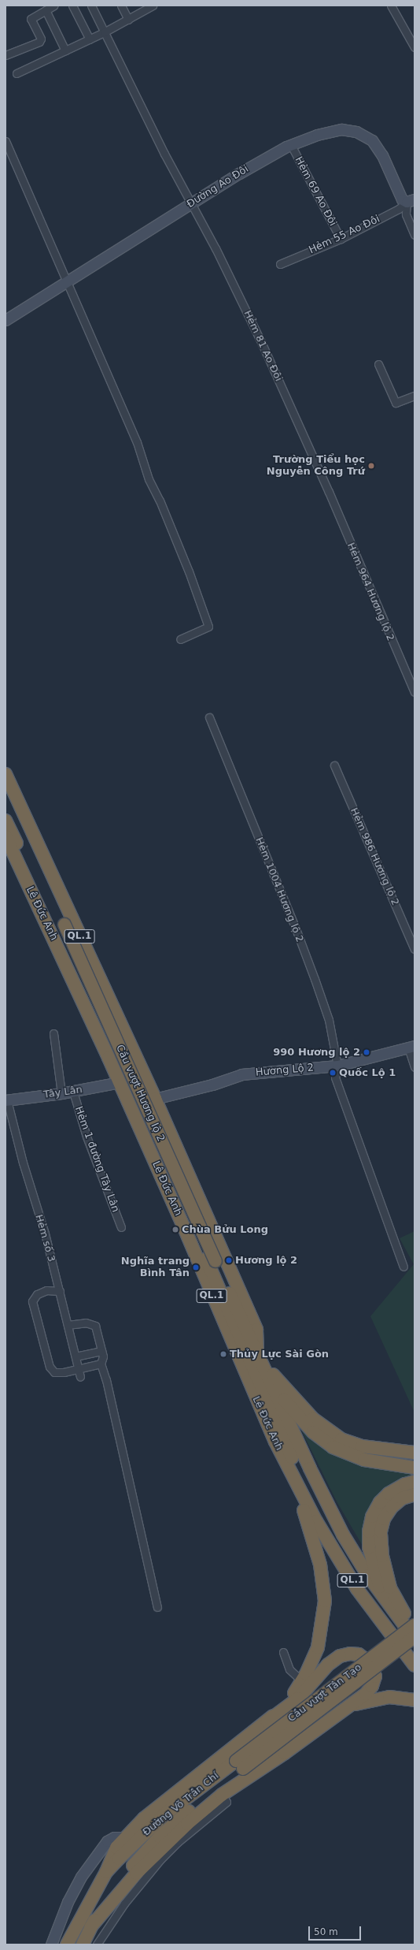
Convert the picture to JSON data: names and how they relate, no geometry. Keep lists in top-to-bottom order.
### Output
{
  "streets": {
    "highway": [
      "Lê Đức Anh",
      "QL.1",
      "Cầu vượt Hương lộ 2",
      "Cầu vượt Tân Tạo",
      "Đường Võ Trần Chí"
    ],
    "street": [
      "Đường Ao Đôi",
      "Hẻm 69 Ao Đôi",
      "Hẻm 55 Ao Đôi",
      "Hẻm 81 Ao Đôi",
      "Hẻm 964 Hương lộ 2",
      "Hẻm 986 Hương lộ 2",
      "Hẻm 1004 Hương lộ 2",
      "Hương Lộ 2",
      "Tây Lân",
      "Hẻm 1 đường Tây Lân",
      "Hẻm số 3"
    ]
  },
  "crossings": [
    ["Đường Ao Đôi", "Hẻm 69 Ao Đôi"],
    ["Đường Ao Đôi", "Hẻm 55 Ao Đôi"],
    ["Đường Ao Đôi", "Hẻm 81 Ao Đôi"],
    ["Hẻm 69 Ao Đôi", "Hẻm 55 Ao Đôi"],
    ["Hẻm 81 Ao Đôi", "Hẻm 964 Hương lộ 2"],
    ["Hẻm 1004 Hương lộ 2", "Hương Lộ 2"],
    ["Lê Đức Anh", "Hương Lộ 2"],
    ["Lê Đức Anh", "Tây Lân"],
    ["Lê Đức Anh", "Cầu vượt Hương lộ 2"],
    ["Tây Lân", "Hẻm 1 đường Tây Lân"],
    ["Tây Lân", "Hẻm số 3"],
    ["Cầu vượt Tân Tạo", "Đường Võ Trần Chí"]
  ],
  "places": [
    "Trường Tiểu học Nguyễn Công Trứ",
    "990 Hương lộ 2",
    "Quốc Lộ 1",
    "Chùa Bửu Long",
    "Hương lộ 2",
    "Nghĩa trang Bình Tân",
    "Thủy Lực Sài Gòn"
  ],
  "scale_bar": "50 m"
}
